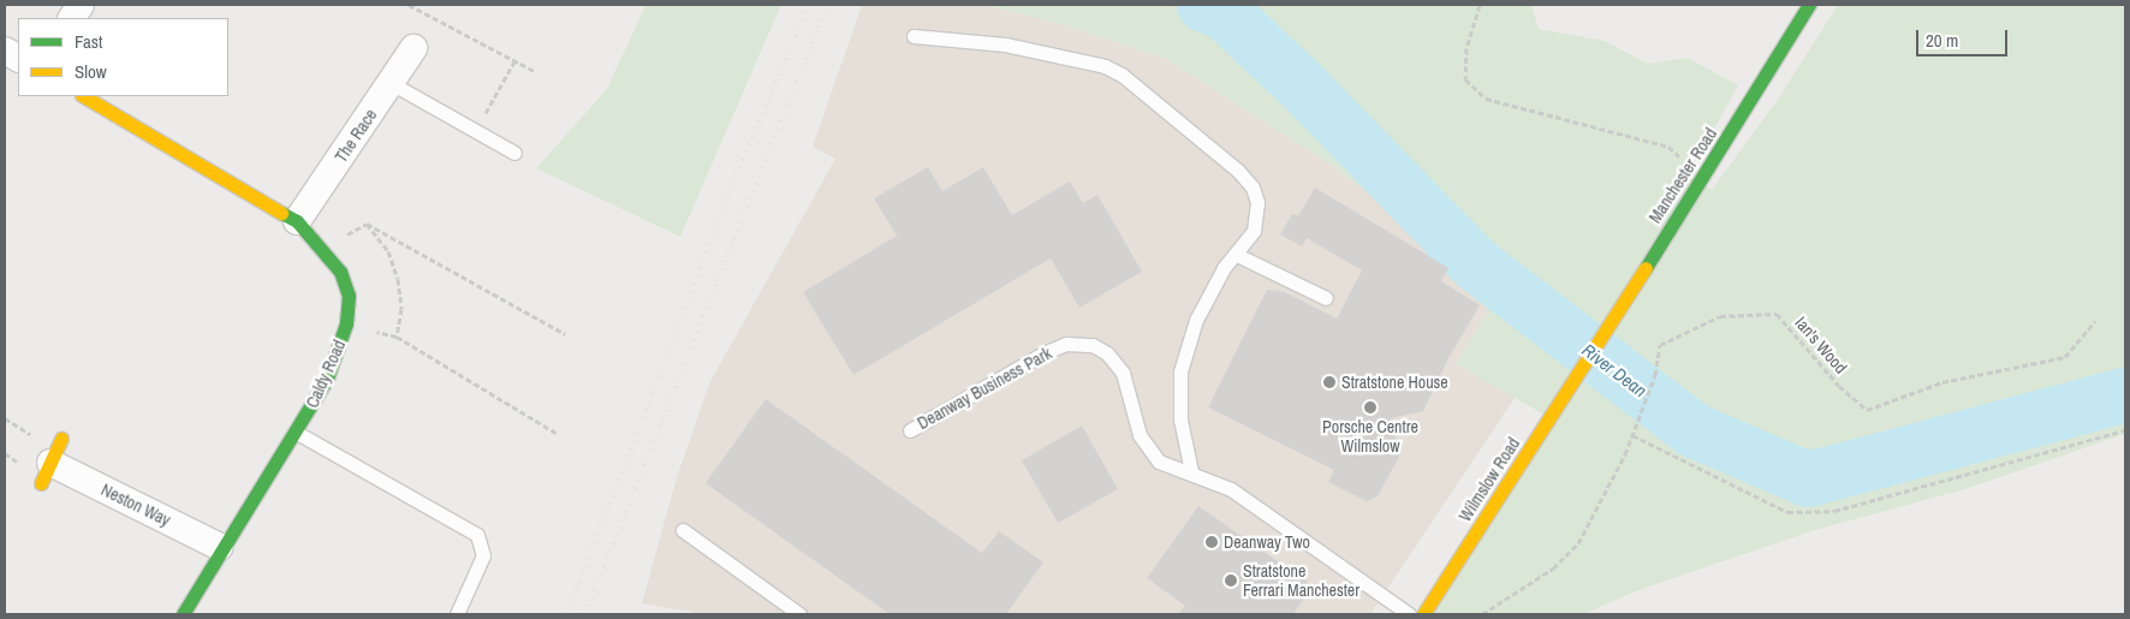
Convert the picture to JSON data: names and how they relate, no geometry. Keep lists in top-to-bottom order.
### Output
{
  "streets": {
    "street": [
      "The Race",
      "Manchester Road",
      "Caldy Road",
      "Wilmslow Road",
      "Neston Way"
    ],
    "lane": ["Deanway Business Park"],
    "path": ["Ian's Wood"]
  },
  "crossings": [
    ["The Race", "Caldy Road"],
    ["Manchester Road", "Wilmslow Road"],
    ["Caldy Road", "Neston Way"]
  ],
  "water": ["River Dean"],
  "places": [
    "Stratstone House",
    "Porsche Centre Wilmslow",
    "Deanway Two",
    "Stratstone Ferrari Manchester"
  ],
  "legend": ["Fast", "Slow"],
  "scale_bar": "20 m"
}
